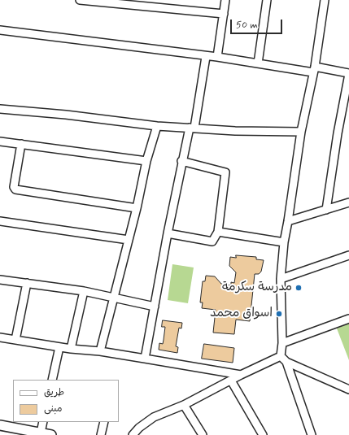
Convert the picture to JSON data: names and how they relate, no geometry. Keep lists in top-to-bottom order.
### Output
{
  "places": ["مدرسة سكرمة", "اسواق محمد"],
  "legend": ["طريق", "مبنى"],
  "scale_bar": "50 m"
}
